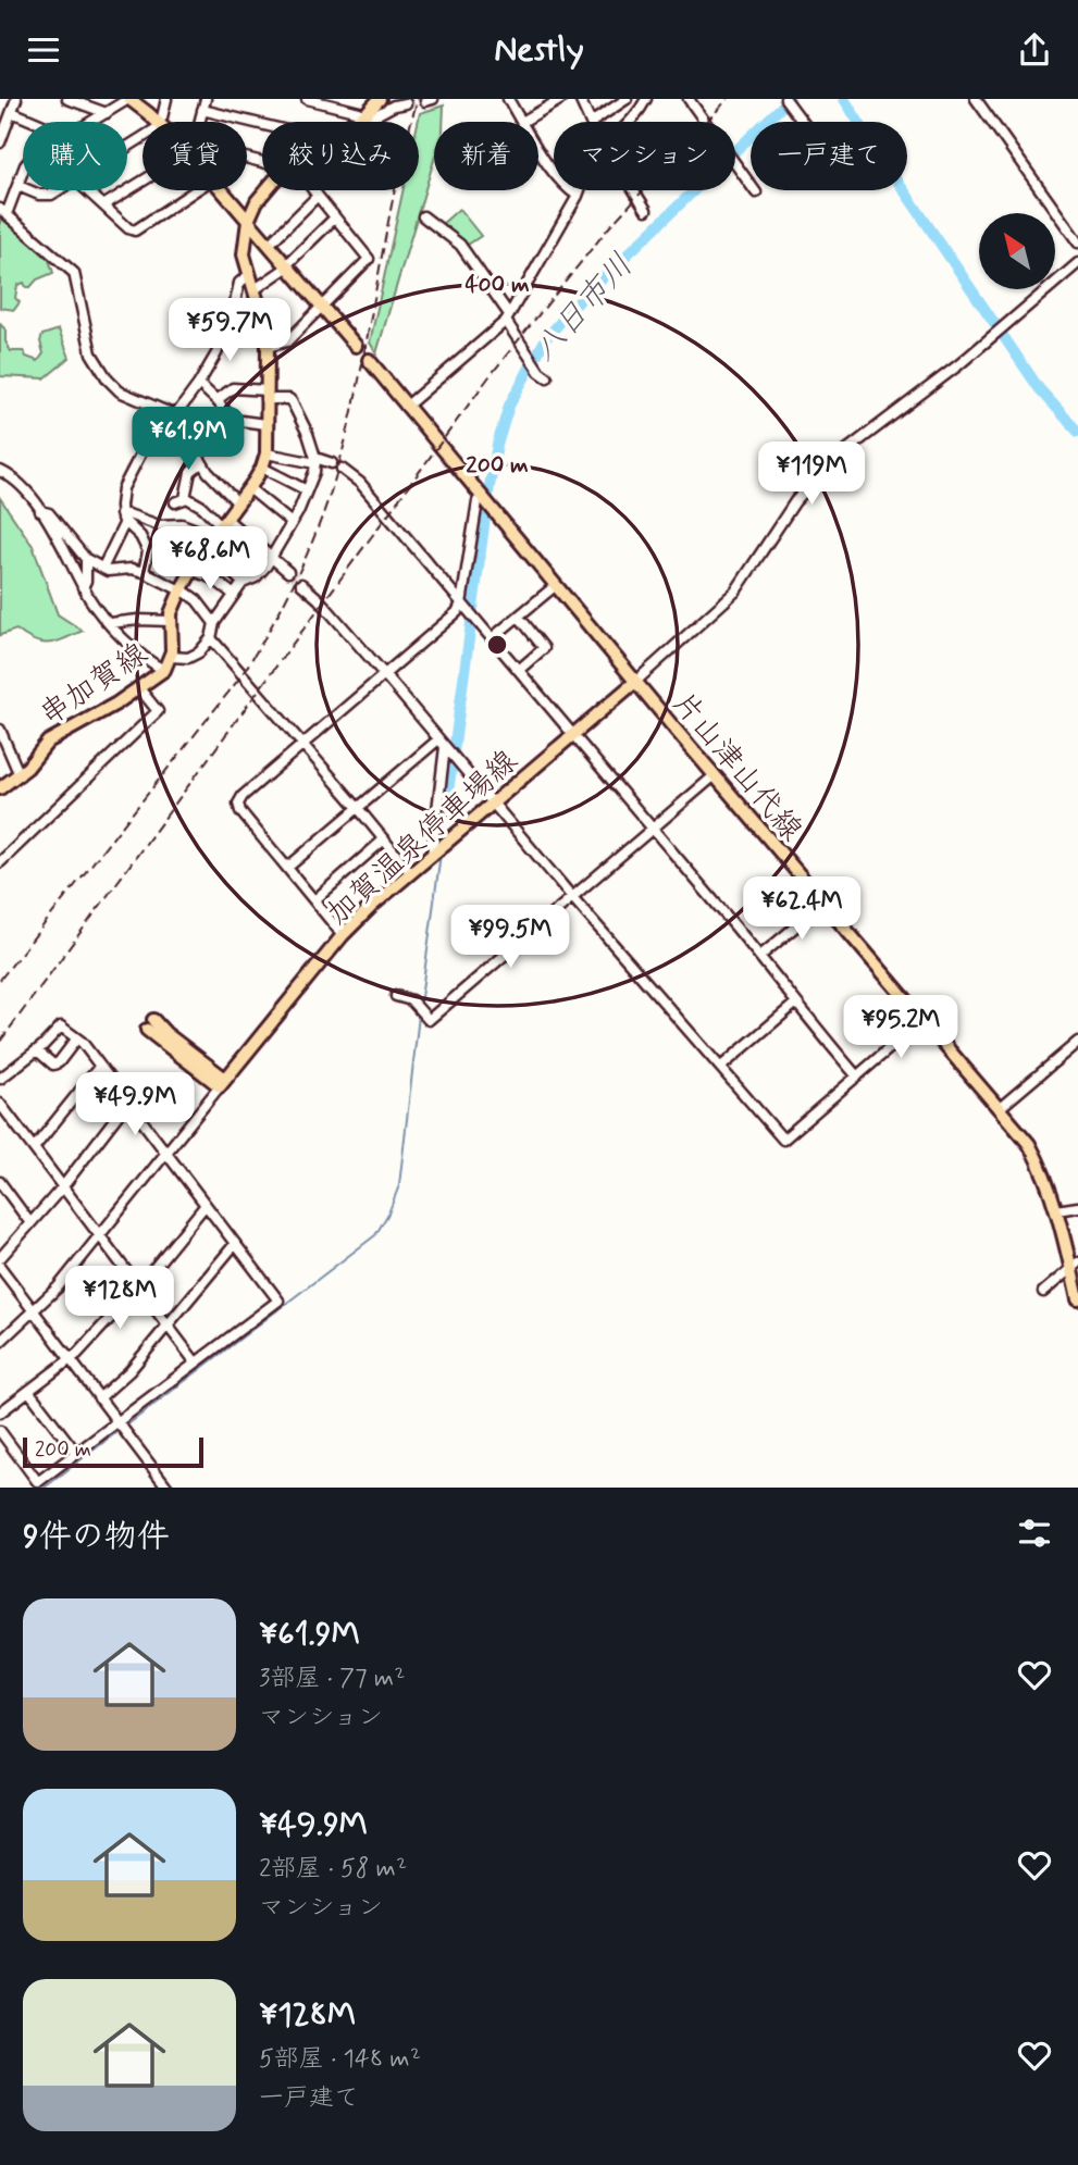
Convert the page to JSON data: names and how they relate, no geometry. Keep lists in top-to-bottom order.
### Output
{
  "streets": {
    "main road": ["串加賀線", "片山津山代線", "加賀温泉停車場線"]
  },
  "crossings": [
    ["片山津山代線", "加賀温泉停車場線"]
  ],
  "water": ["八日市川"],
  "scale_bar": "200 m",
  "north": "top left",
  "page": {
    "header": "Nestly",
    "chip": [
      "購入",
      "賃貸",
      "絞り込み",
      "新着",
      "マンション",
      "一戸建て"
    ],
    "price": [
      "¥59.7M",
      "¥61.9M",
      "¥119M",
      "¥68.6M",
      "¥62.4M",
      "¥99.5M",
      "¥95.2M",
      "¥49.9M",
      "¥128M"
    ],
    "scale": "200 m",
    "heading": "9件の物件",
    "list": [
      {
        "name": "¥61.9M",
        "note": "3部屋 · 77 m² · マンション"
      },
      {
        "name": "¥49.9M",
        "note": "2部屋 · 58 m² · マンション"
      },
      {
        "name": "¥128M",
        "note": "5部屋 · 148 m² · 一戸建て"
      }
    ]
  },
  "rings": ["400 m", "200 m"]
}
